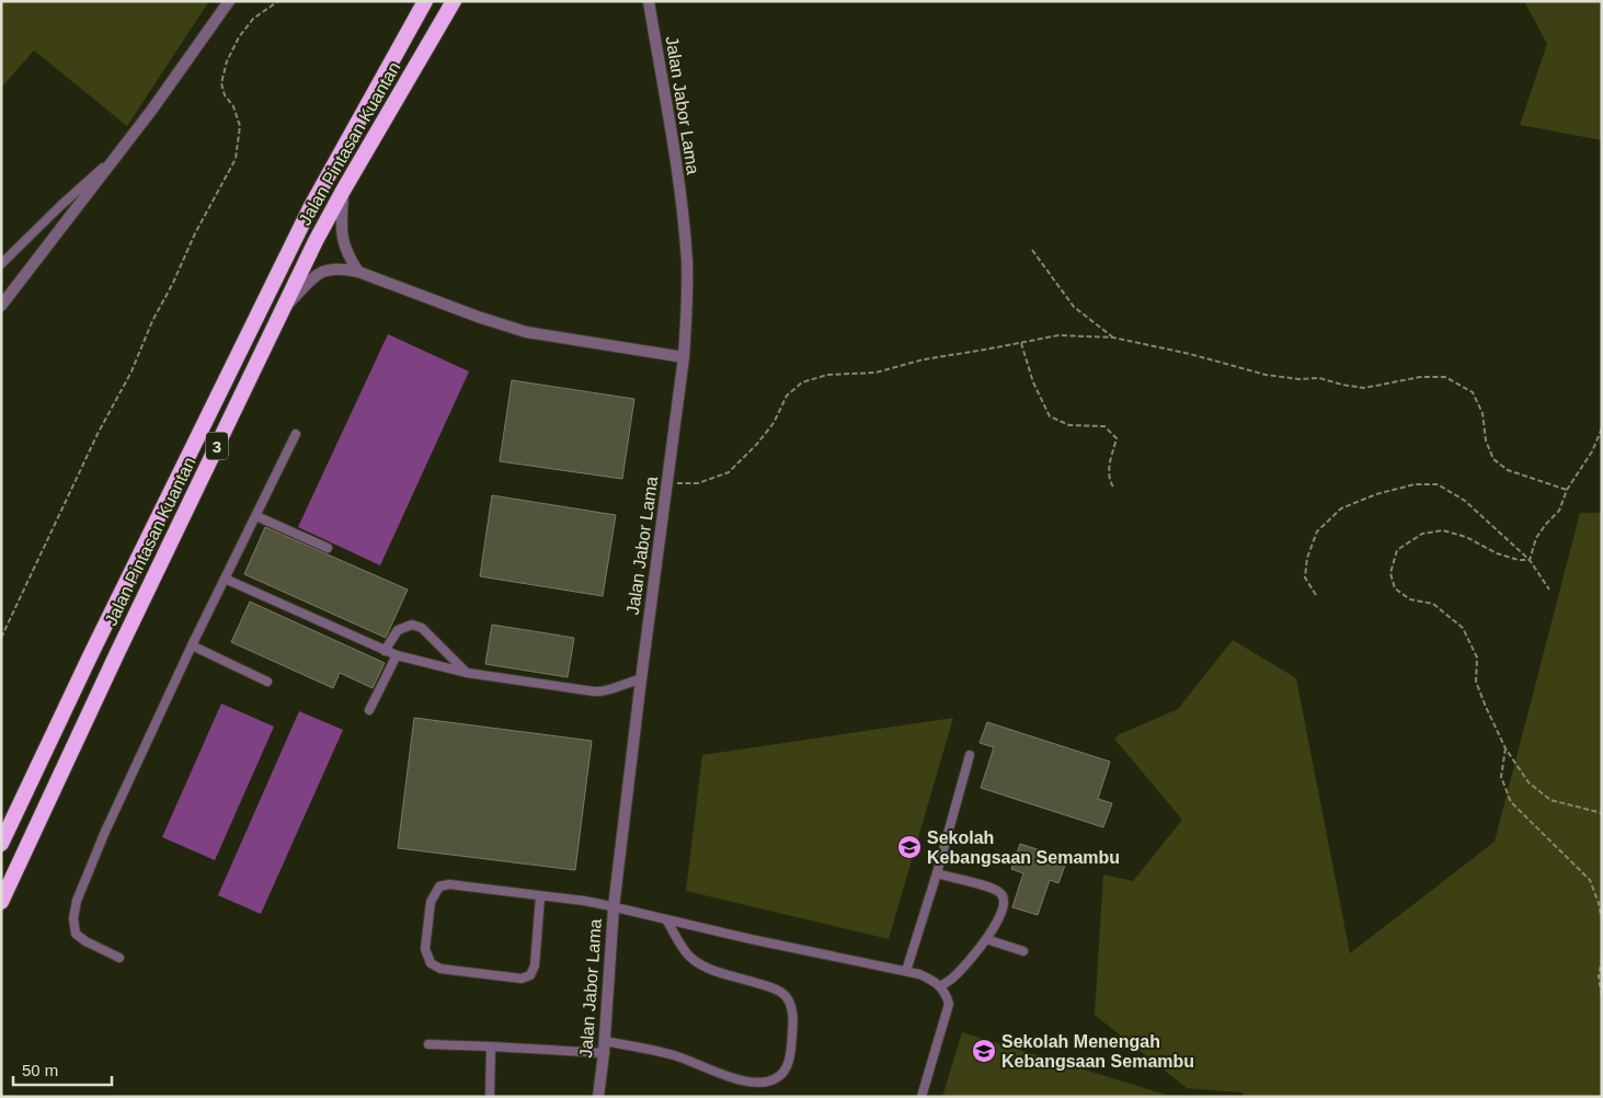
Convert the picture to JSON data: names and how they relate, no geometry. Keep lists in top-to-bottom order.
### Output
{
  "streets": {
    "highway": ["Jalan Pintasan Kuantan", "3"],
    "street": ["Jalan Jabor Lama"]
  },
  "places": {
    "school or university": ["Sekolah Kebangsaan Semambu", "Sekolah Menengah Kebangsaan Semambu"]
  },
  "scale_bar": "50 m"
}
